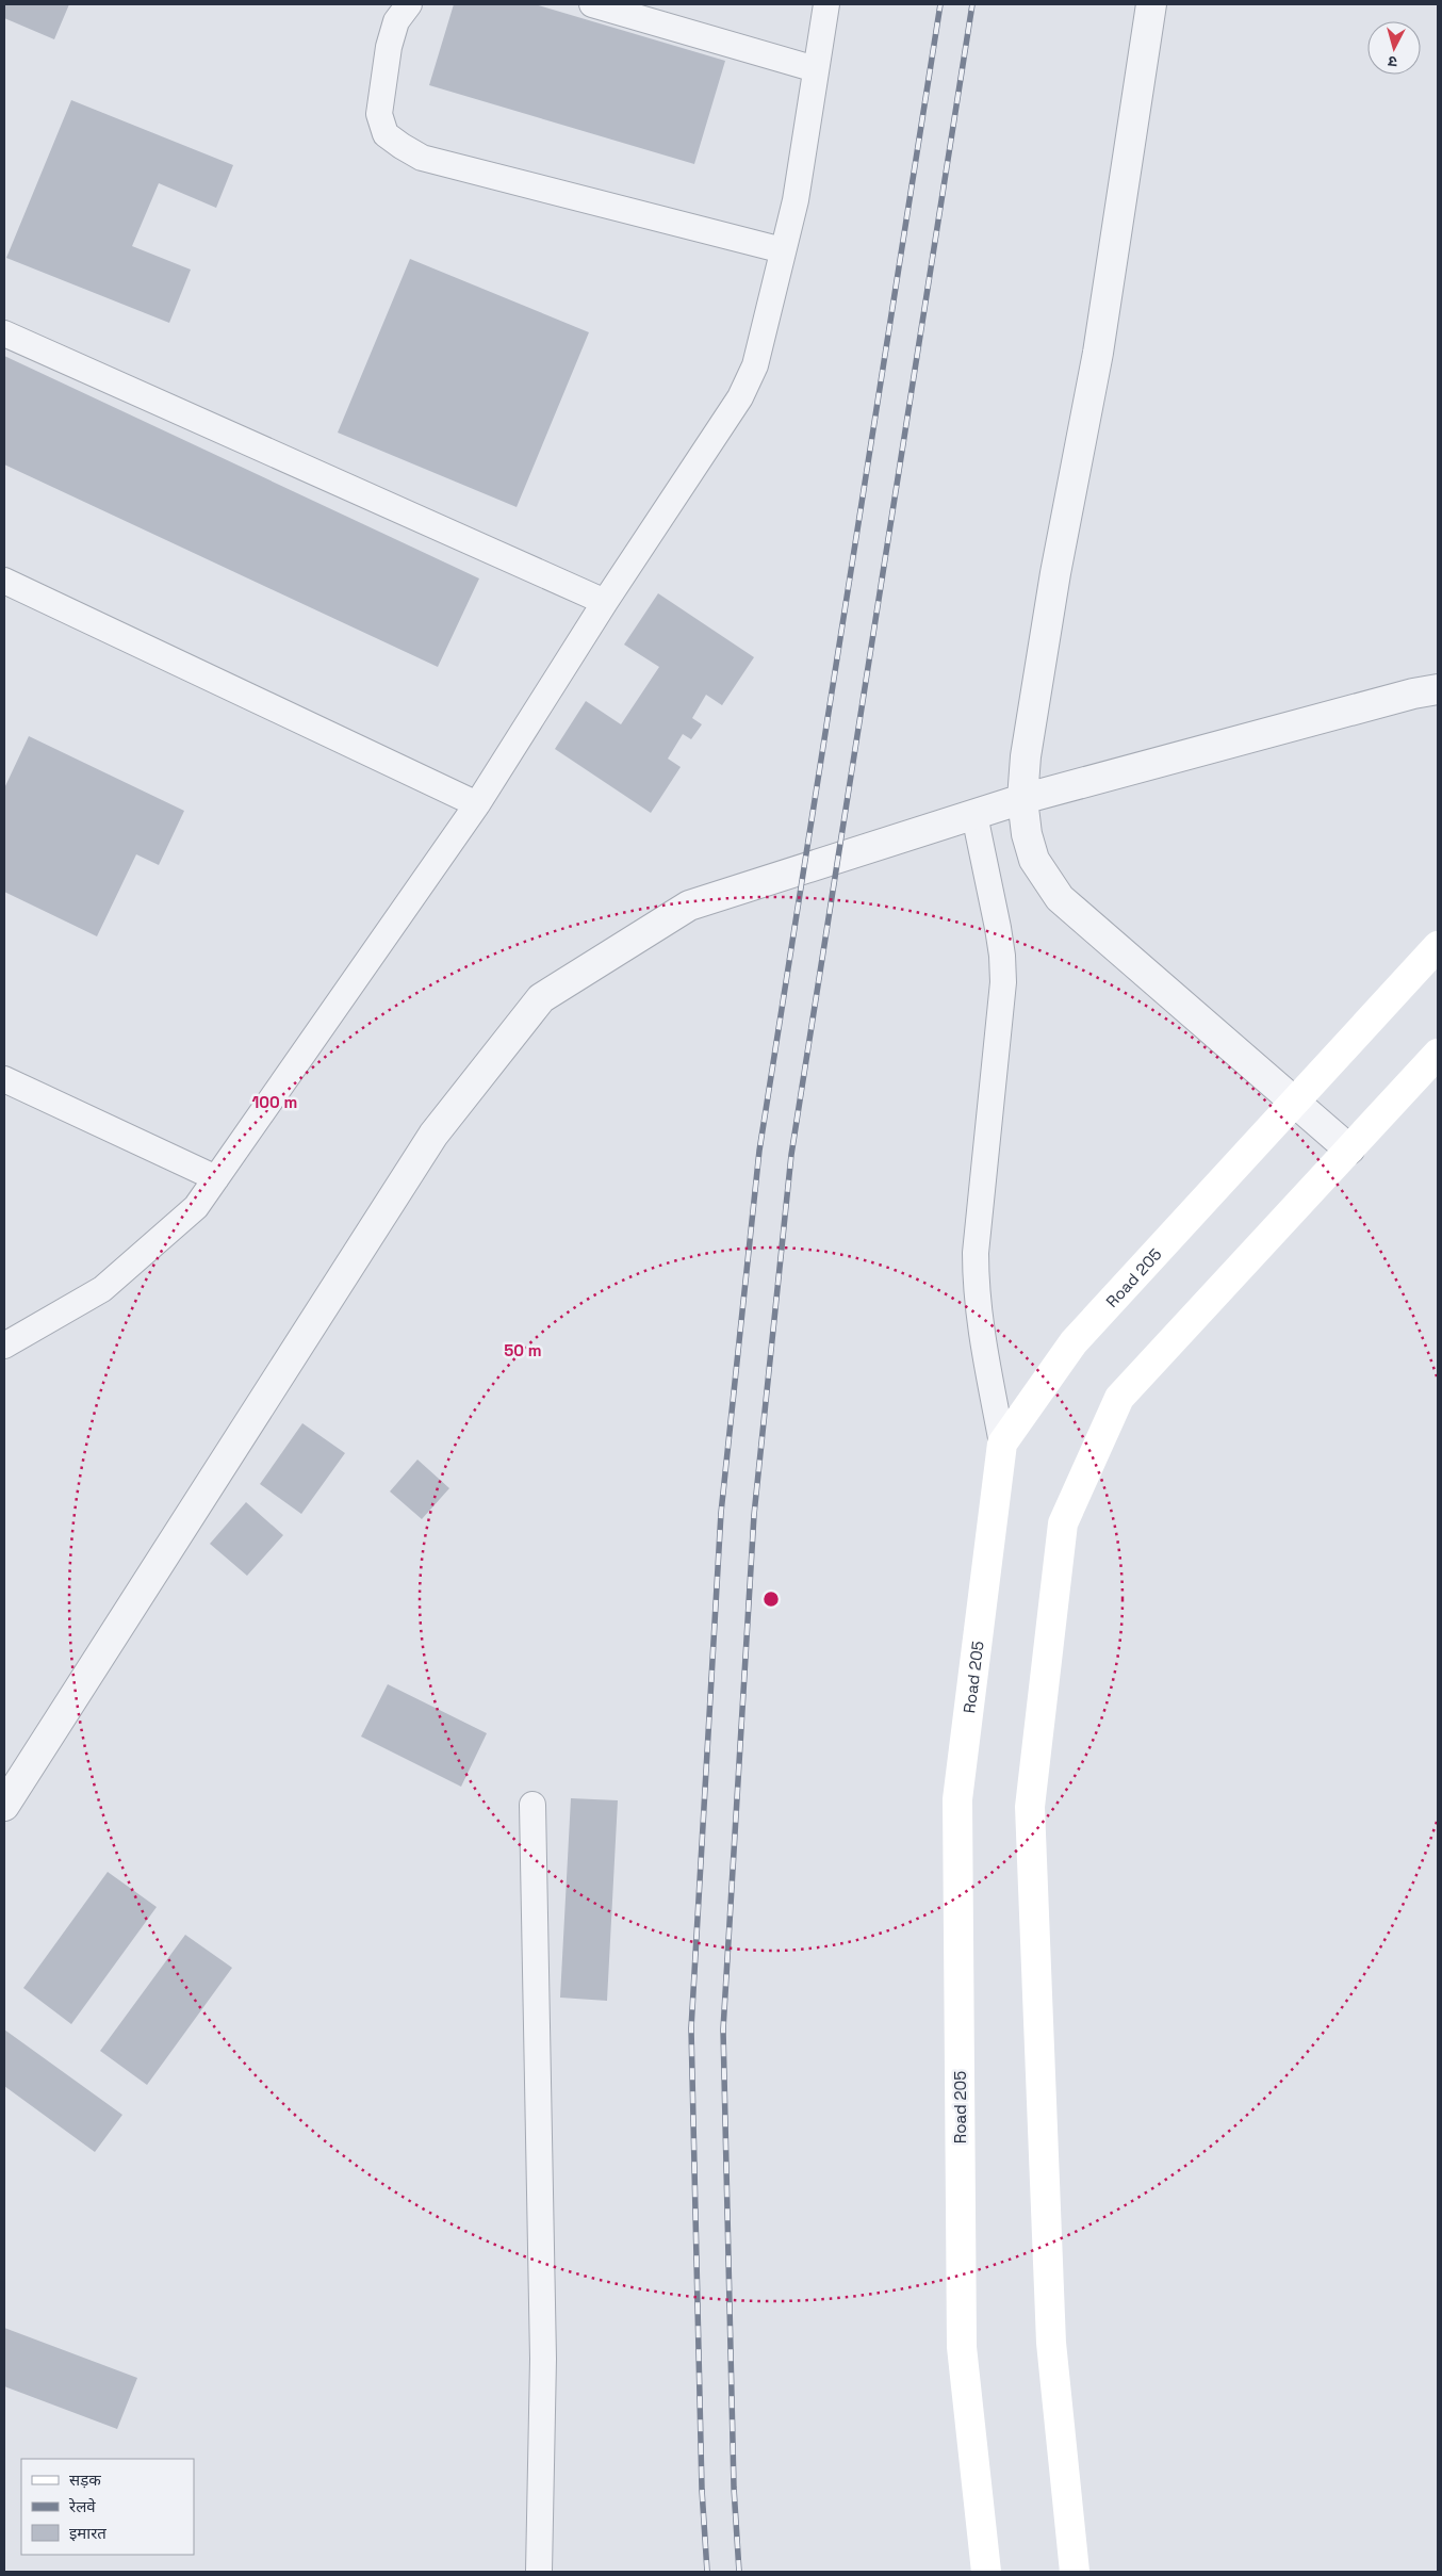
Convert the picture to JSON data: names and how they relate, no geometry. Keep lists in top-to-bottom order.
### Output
{
  "streets": {
    "main road": ["Road 205"]
  },
  "legend": ["सड़क", "रेलवे", "इमारत"],
  "north": "bottom",
  "rings": ["100 m", "50 m"]
}
